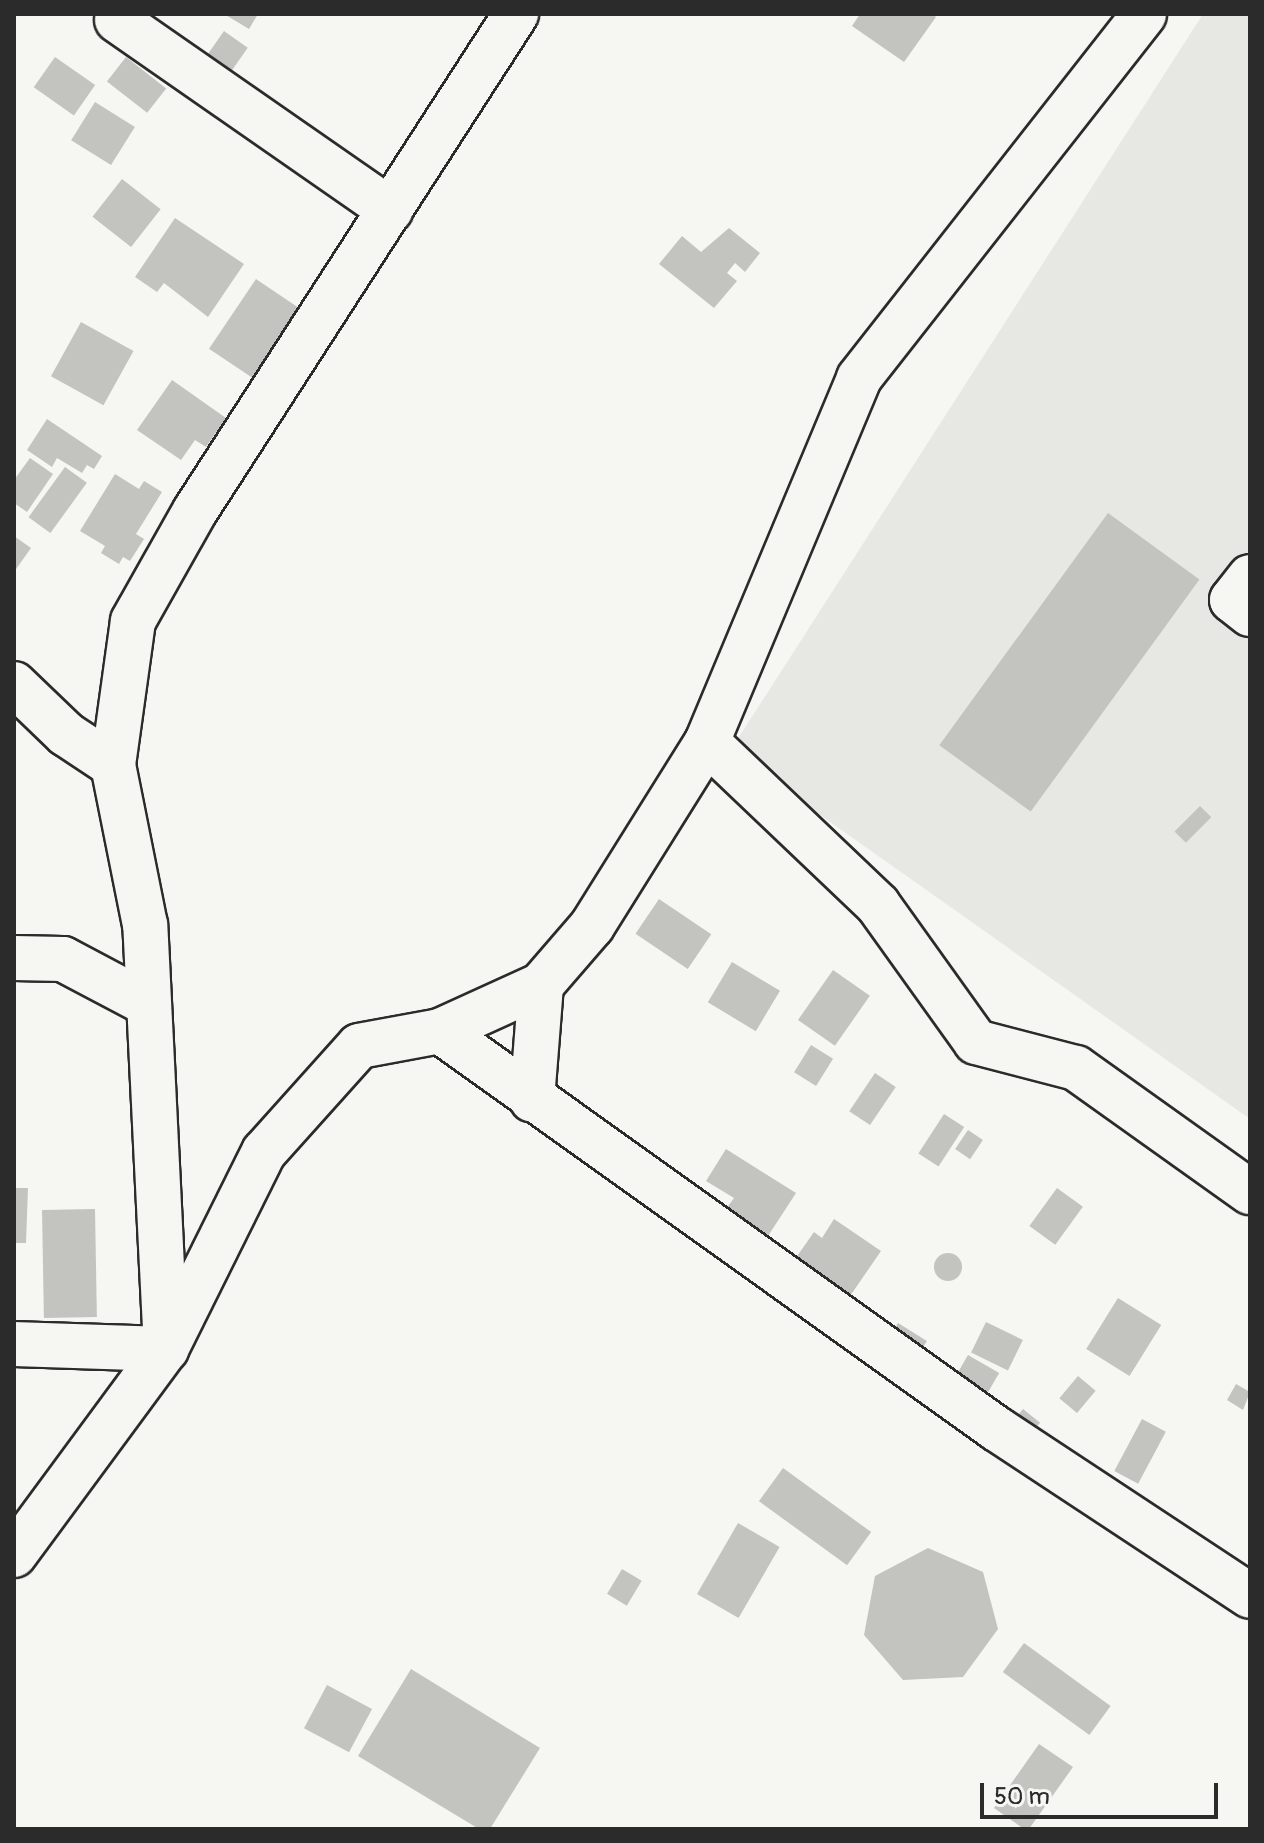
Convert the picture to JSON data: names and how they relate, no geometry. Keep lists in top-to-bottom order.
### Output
{
  "scale_bar": "50 m"
}
